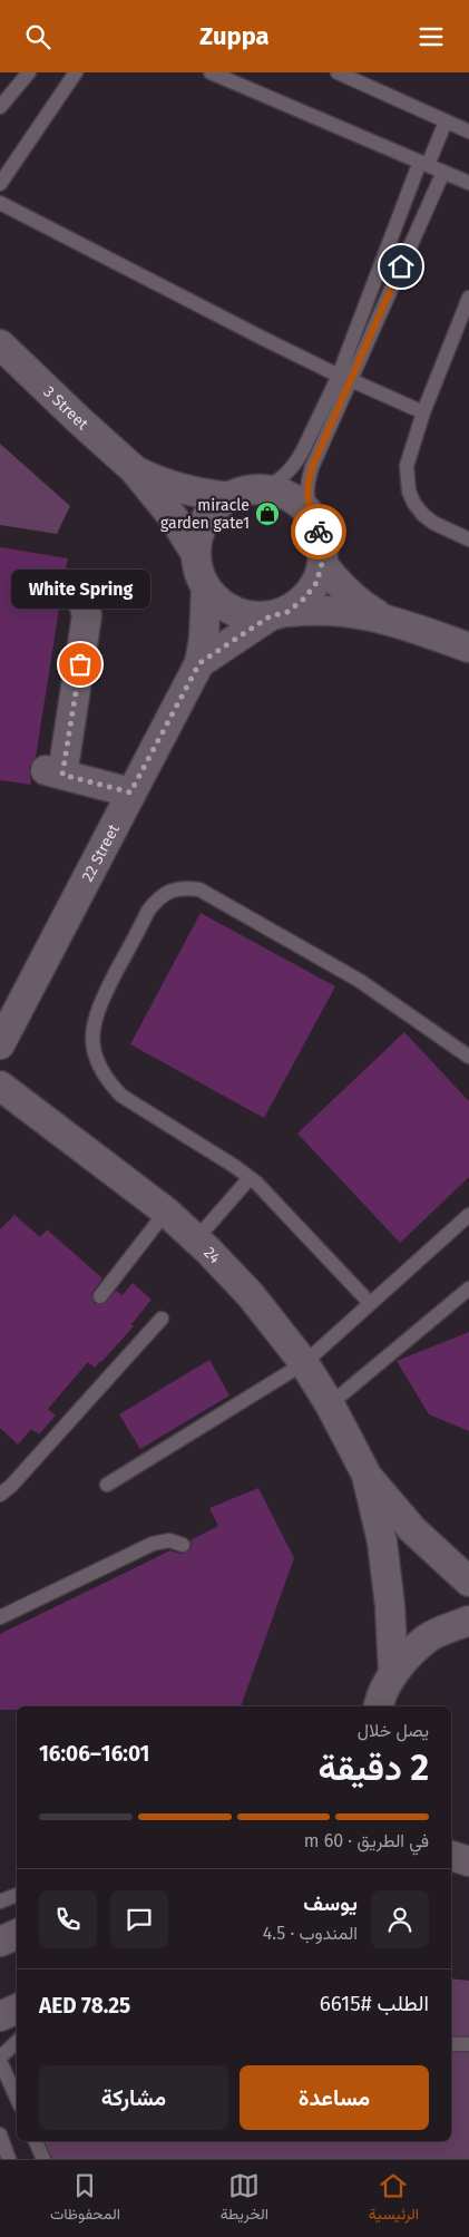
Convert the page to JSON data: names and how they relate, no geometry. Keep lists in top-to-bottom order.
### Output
{
  "streets": {
    "street": ["3 Street", "22 Street", "24"]
  },
  "crossings": [
    ["3 Street", "22 Street"]
  ],
  "places": {
    "shop": ["miracle garden gate1"],
    "other": ["White Spring"]
  },
  "page": {
    "header": "Zuppa",
    "bubble": "White Spring",
    "heading": ["2 دقيقة", "يصل خلال", "16:01–16:06"],
    "panel": [
      "يوسف",
      "المندوب · 4.5",
      "الطلب #6615",
      "AED 78.25"
    ],
    "bar": "في الطريق · 60 m",
    "buttons": ["مساعدة", "مشاركة"],
    "tabs": ["الرئيسية", "الخريطة", "المحفوظات"]
  }
}
